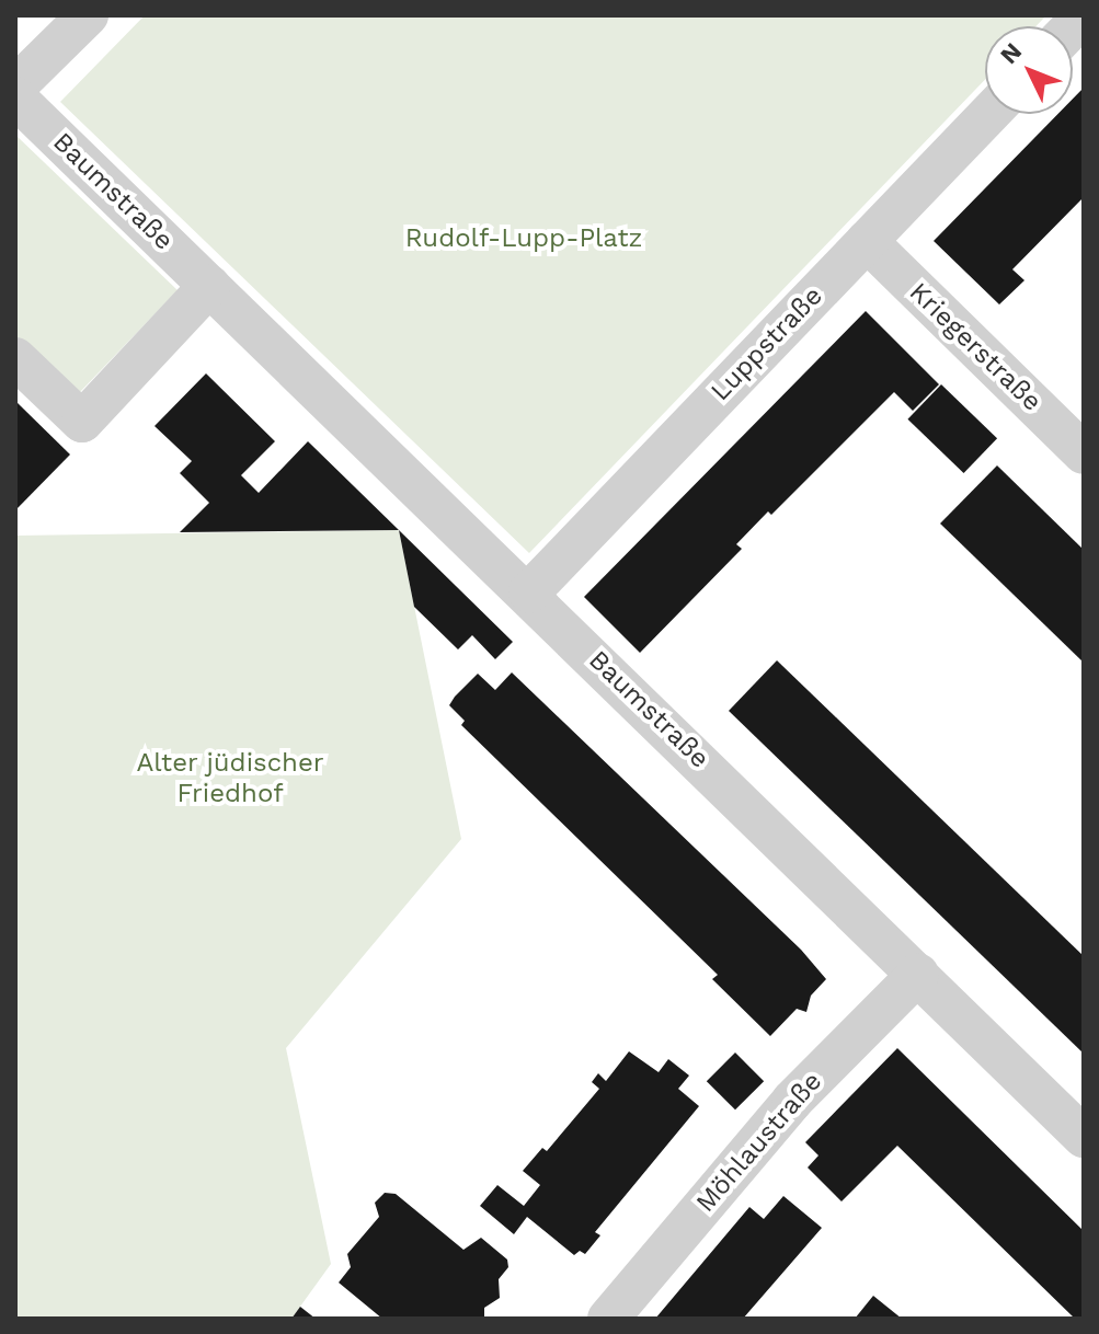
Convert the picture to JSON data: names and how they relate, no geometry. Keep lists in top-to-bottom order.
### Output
{
  "streets": {
    "street": [
      "Baumstraße",
      "Luppstraße",
      "Kriegerstraße",
      "Möhlaustraße"
    ]
  },
  "crossings": [
    ["Baumstraße", "Luppstraße"],
    ["Baumstraße", "Möhlaustraße"],
    ["Luppstraße", "Kriegerstraße"]
  ],
  "parks": ["Rudolf-Lupp-Platz", "Alter jüdischer Friedhof"],
  "north": "top left"
}
